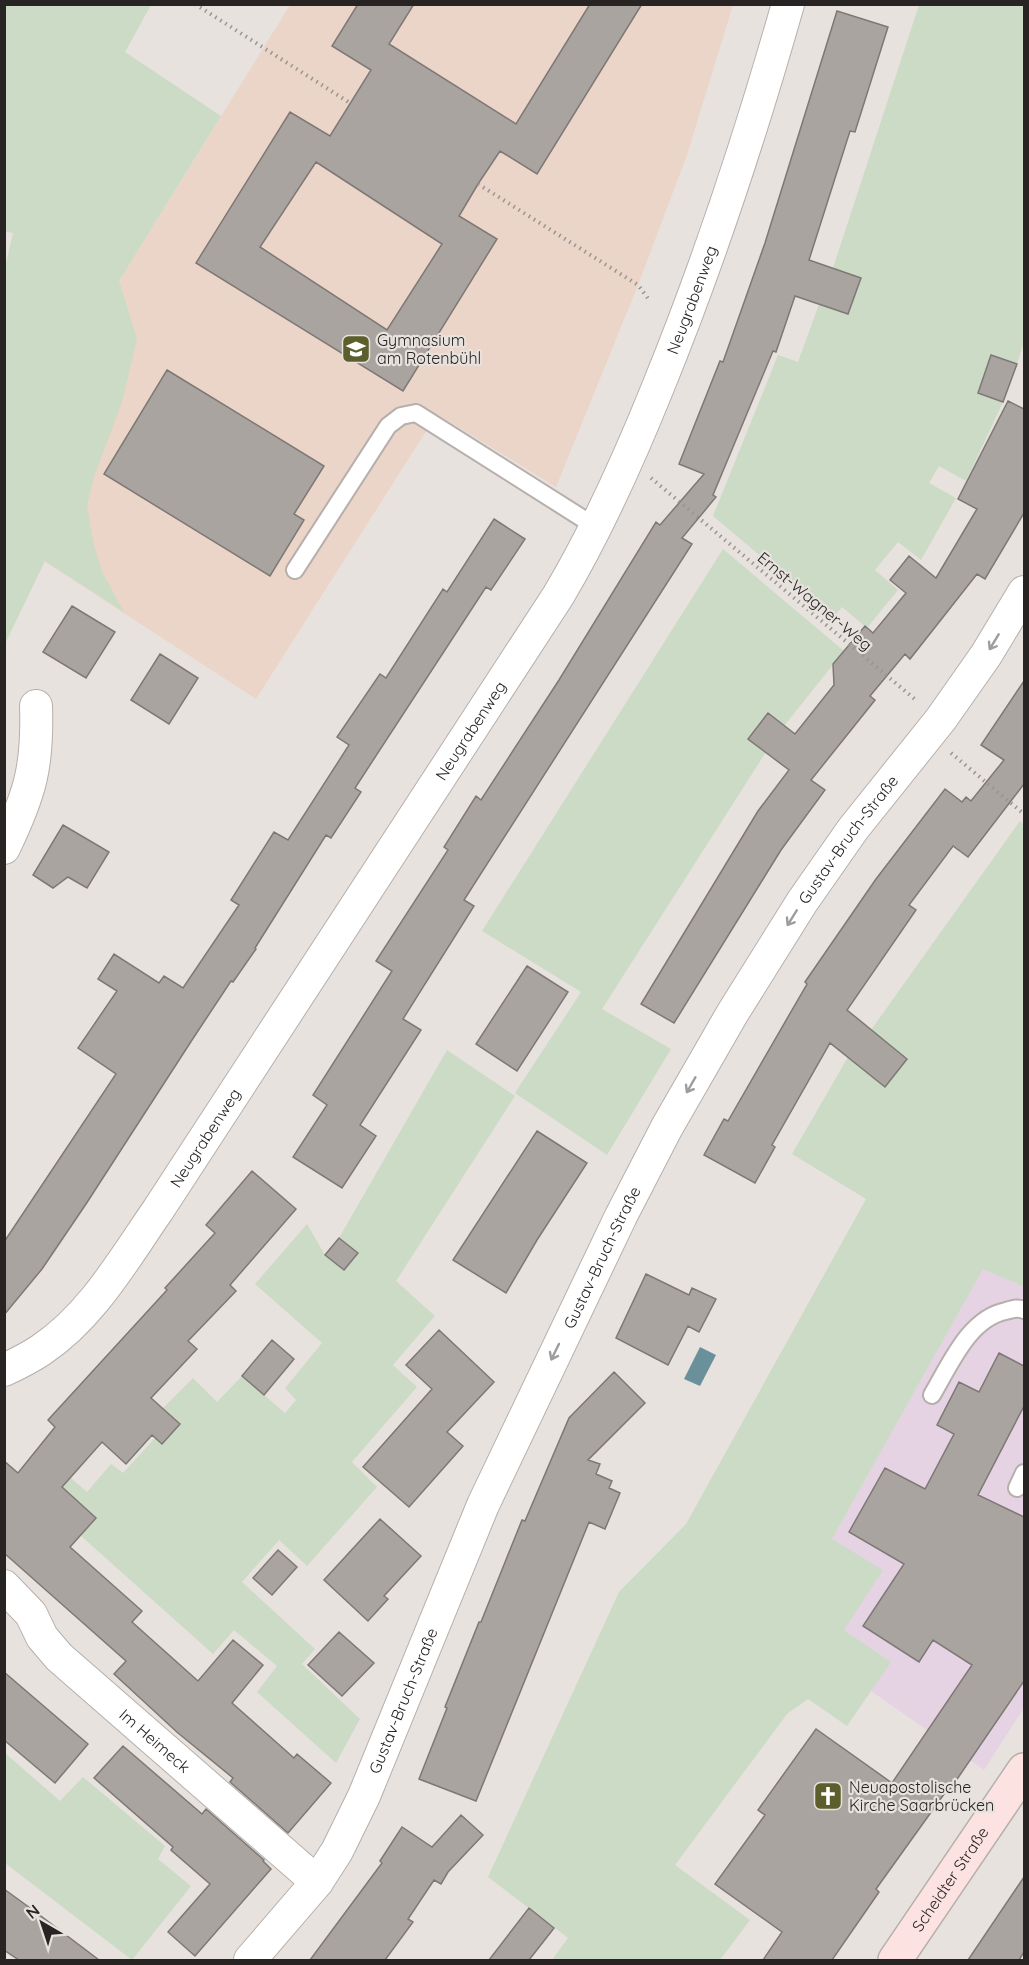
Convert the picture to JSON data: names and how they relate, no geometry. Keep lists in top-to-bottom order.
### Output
{
  "streets": {
    "main road": ["Scheidter Straße"],
    "street": ["Neugrabenweg", "Gustav-Bruch-Straße", "Im Heimeck"],
    "path": ["Ernst-Wagner-Weg"]
  },
  "crossings": [
    ["Ernst-Wagner-Weg", "Gustav-Bruch-Straße"],
    ["Gustav-Bruch-Straße", "Im Heimeck"]
  ],
  "one_way": ["Gustav-Bruch-Straße"],
  "places": {
    "school or university": ["Gymnasium am Rotenbühl"],
    "church": ["Neuapostolische Kirche Saarbrücken"]
  },
  "north": "top left"
}
